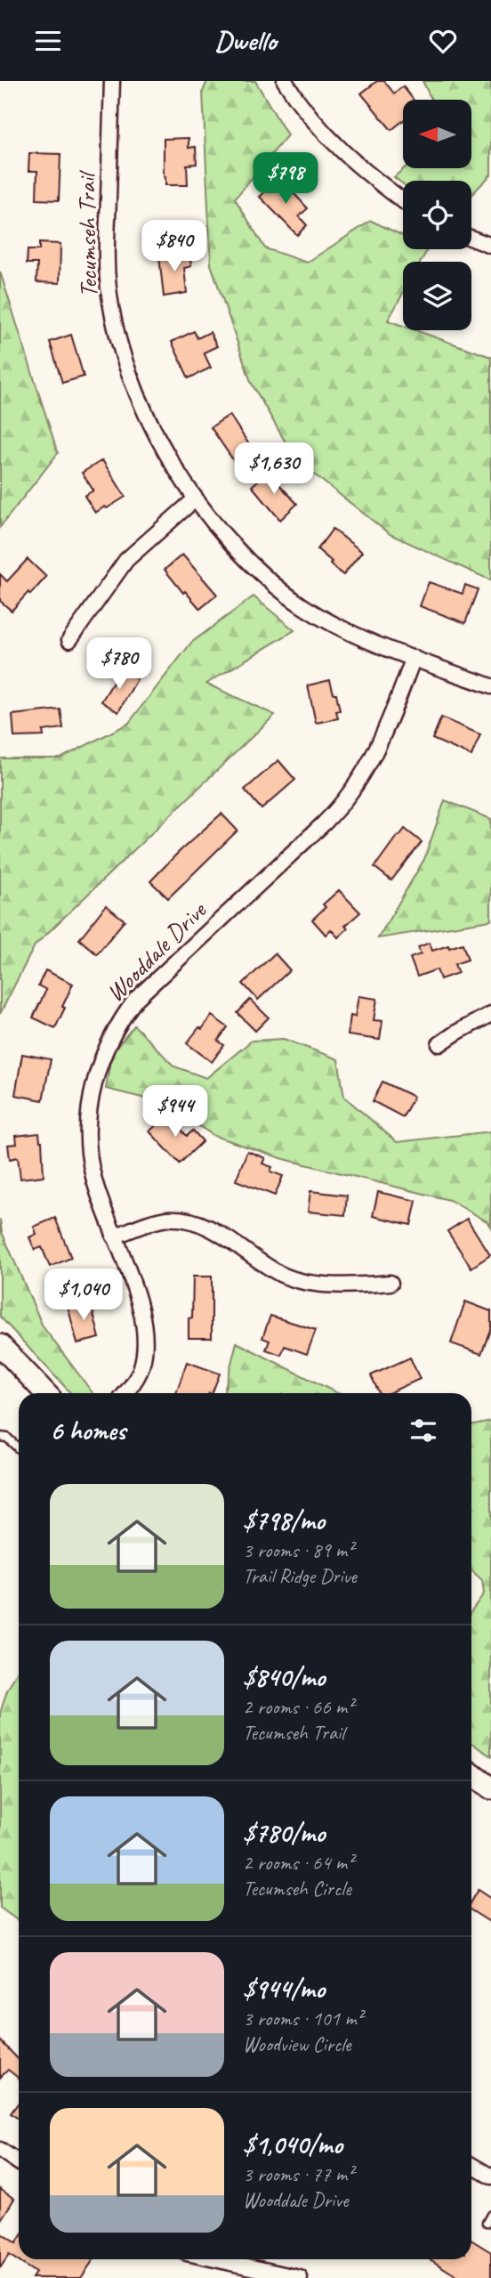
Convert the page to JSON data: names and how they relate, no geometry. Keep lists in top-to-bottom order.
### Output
{
  "streets": {
    "street": ["Tecumseh Trail", "Wooddale Drive"]
  },
  "crossings": [
    ["Tecumseh Trail", "Wooddale Drive"]
  ],
  "north": "left",
  "page": {
    "header": "Dwello",
    "price": [
      "$798",
      "$840",
      "$1,630",
      "$780",
      "$944",
      "$1,040"
    ],
    "heading": "6 homes",
    "list": [
      {
        "name": "$798/mo",
        "note": "3 rooms · 89 m² · Trail Ridge Drive"
      },
      {
        "name": "$840/mo",
        "note": "2 rooms · 66 m² · Tecumseh Trail"
      },
      {
        "name": "$780/mo",
        "note": "2 rooms · 64 m² · Tecumseh Circle"
      },
      {
        "name": "$944/mo",
        "note": "3 rooms · 101 m² · Woodview Circle"
      },
      {
        "name": "$1,040/mo",
        "note": "3 rooms · 77 m² · Wooddale Drive"
      }
    ]
  }
}
